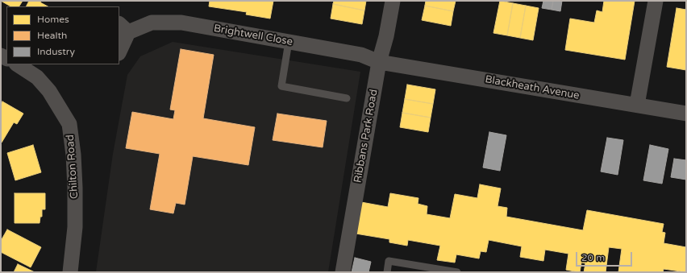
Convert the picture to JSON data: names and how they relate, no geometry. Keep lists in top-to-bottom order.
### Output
{
  "streets": {
    "street": [
      "Brightwell Close",
      "Blackheath Avenue",
      "Ribbans Park Road",
      "Chilton Road"
    ]
  },
  "crossings": [
    ["Brightwell Close", "Blackheath Avenue"],
    ["Brightwell Close", "Ribbans Park Road"],
    ["Blackheath Avenue", "Ribbans Park Road"]
  ],
  "legend": ["Homes", "Health", "Industry"],
  "scale_bar": "20 m"
}
